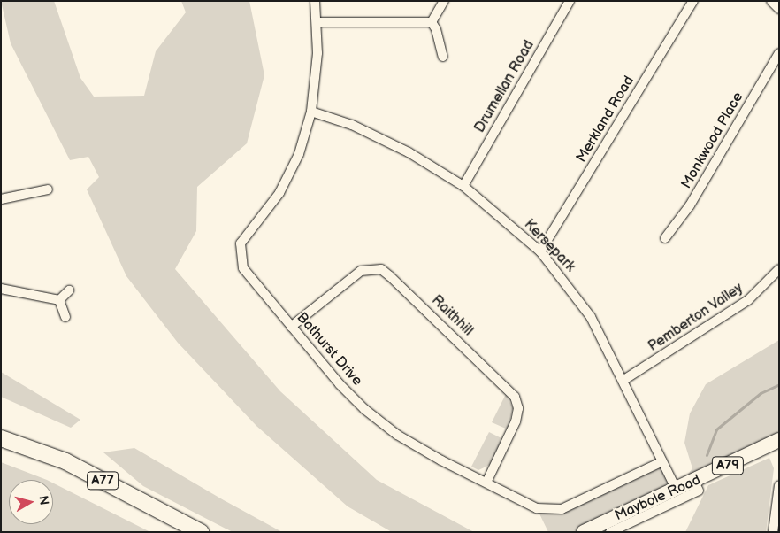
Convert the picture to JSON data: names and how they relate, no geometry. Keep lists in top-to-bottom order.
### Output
{
  "streets": {
    "highway": ["A77"],
    "main road": ["A79", "Maybole Road"],
    "street": [
      "Drumellan Road",
      "Merkland Road",
      "Monkwood Place",
      "Kersepark",
      "Raithhill",
      "Pemberton Valley",
      "Bathurst Drive"
    ]
  },
  "crossings": [
    ["Drumellan Road", "Kersepark"],
    ["Merkland Road", "Kersepark"],
    ["Kersepark", "Pemberton Valley"],
    ["Kersepark", "Bathurst Drive"],
    ["Kersepark", "Maybole Road"],
    ["Raithhill", "Bathurst Drive"]
  ],
  "north": "right"
}
